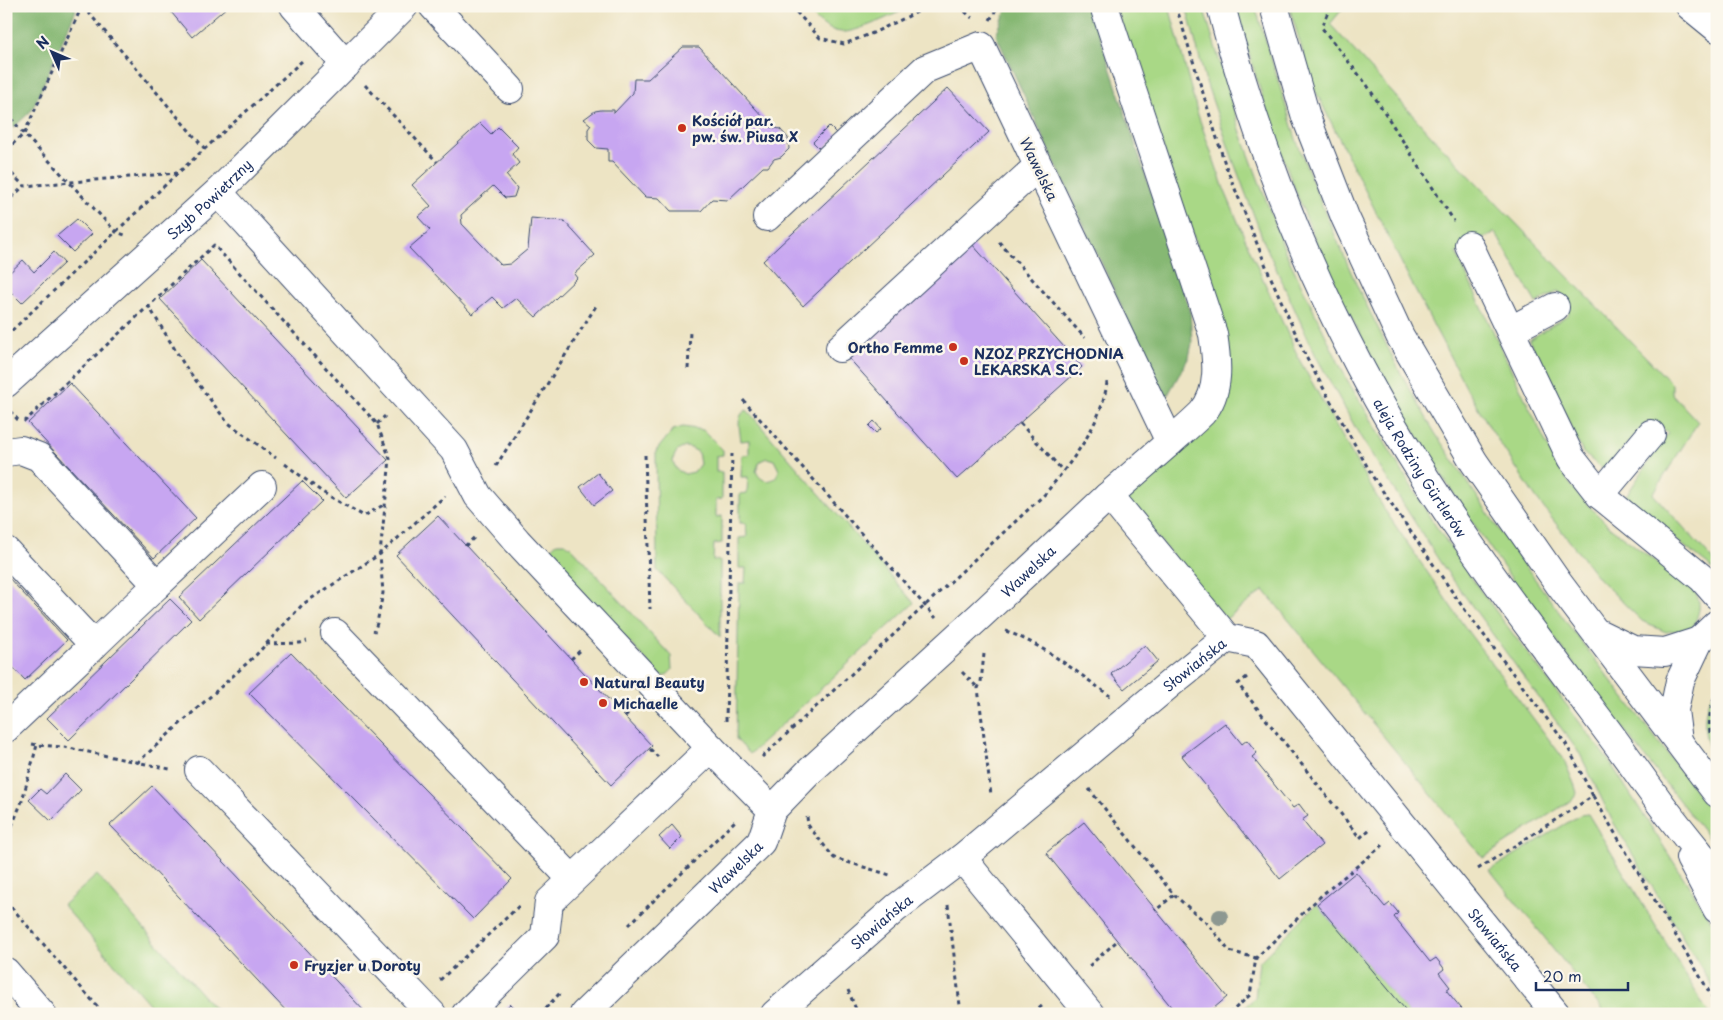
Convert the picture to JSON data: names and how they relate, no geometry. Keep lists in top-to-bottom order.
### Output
{
  "streets": {
    "street": [
      "Wawelska",
      "Szyb Powietrzny",
      "aleja Rodziny Gürtlerów",
      "Słowiańska"
    ]
  },
  "places": [
    "Kościół par. pw. św. Piusa X",
    "Ortho Femme",
    "NZOZ PRZYCHODNIA LEKARSKA S.C.",
    "Natural Beauty",
    "Michaelle",
    "Fryzjer u Doroty"
  ],
  "scale_bar": "20 m",
  "north": "top left"
}
